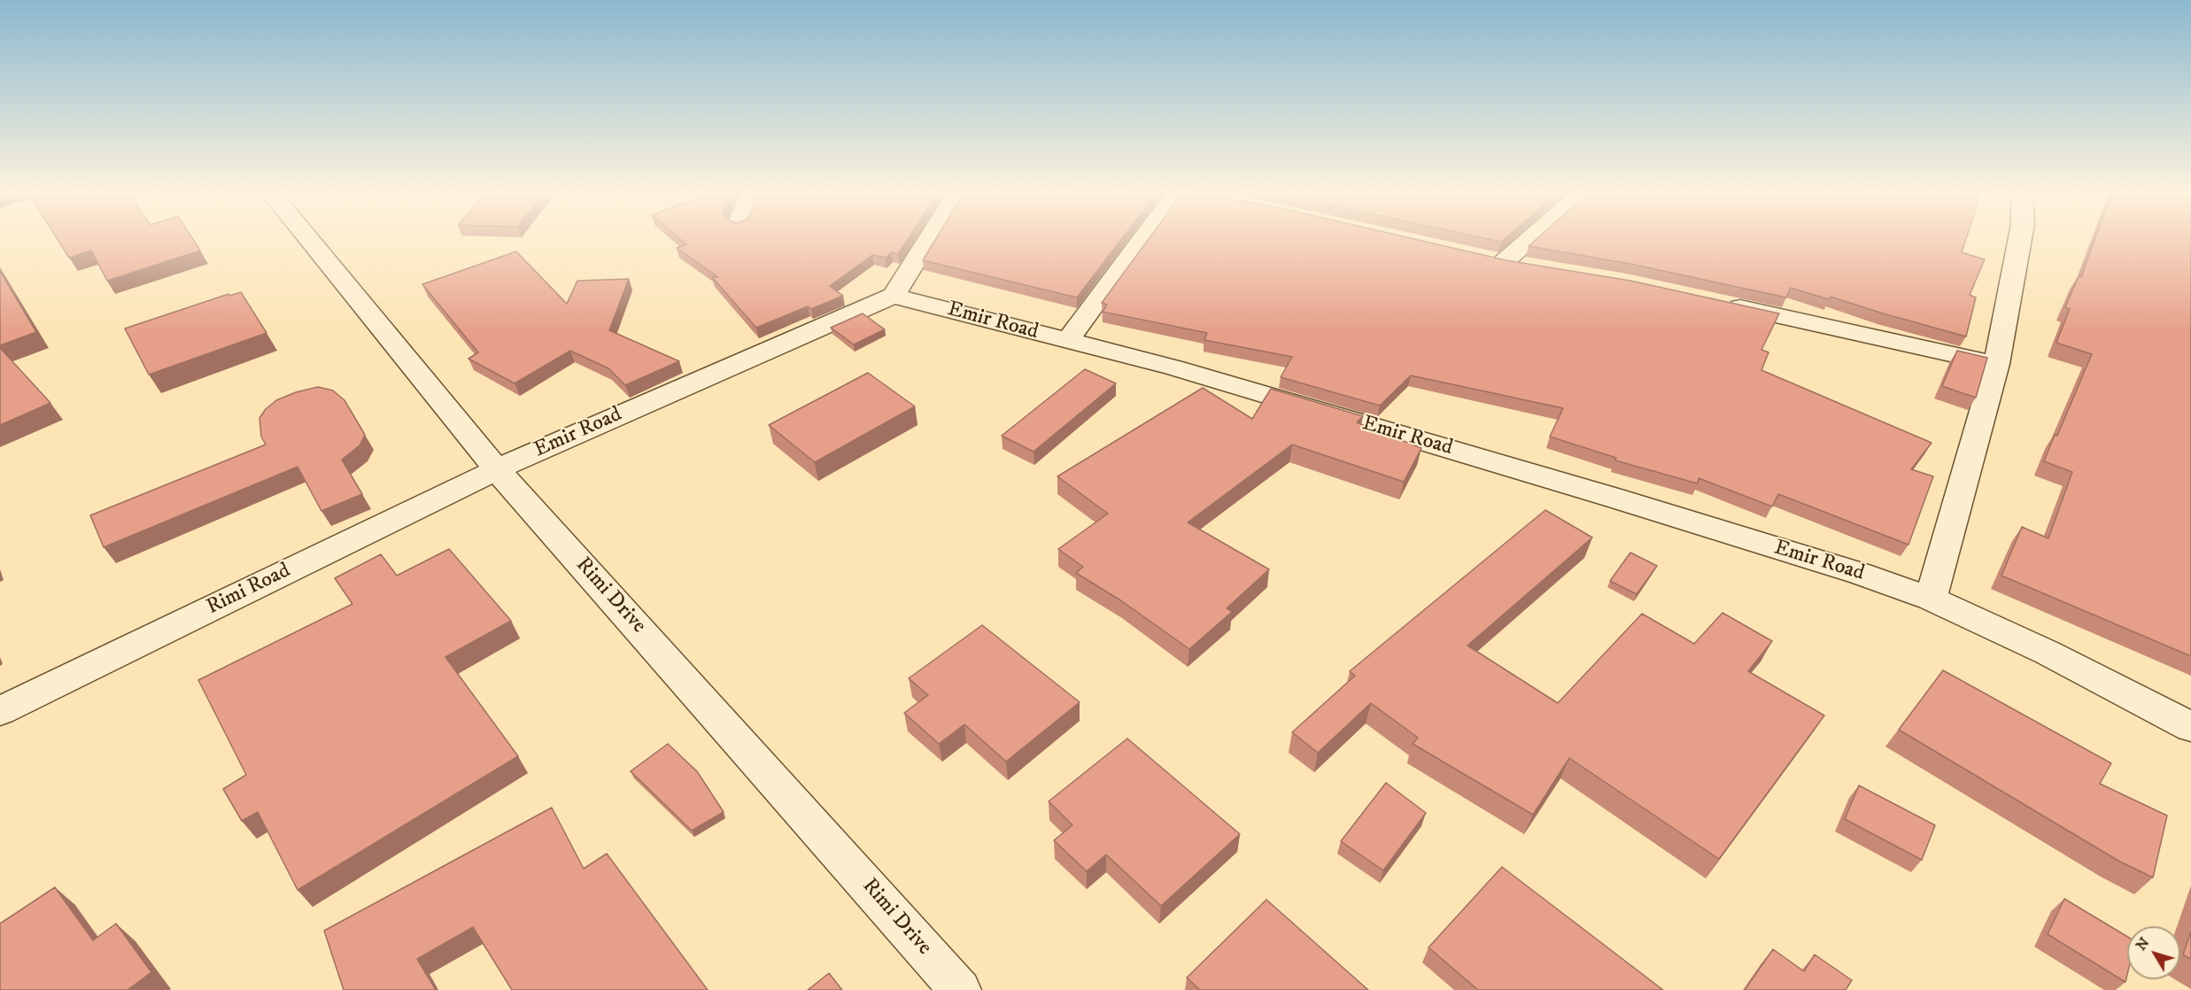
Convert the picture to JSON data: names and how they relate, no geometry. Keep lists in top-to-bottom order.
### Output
{
  "streets": {
    "street": ["Emir Road", "Rimi Road", "Rimi Drive"]
  },
  "crossings": [
    ["Emir Road", "Rimi Road"],
    ["Emir Road", "Rimi Drive"],
    ["Rimi Road", "Rimi Drive"]
  ],
  "north": "top left"
}
